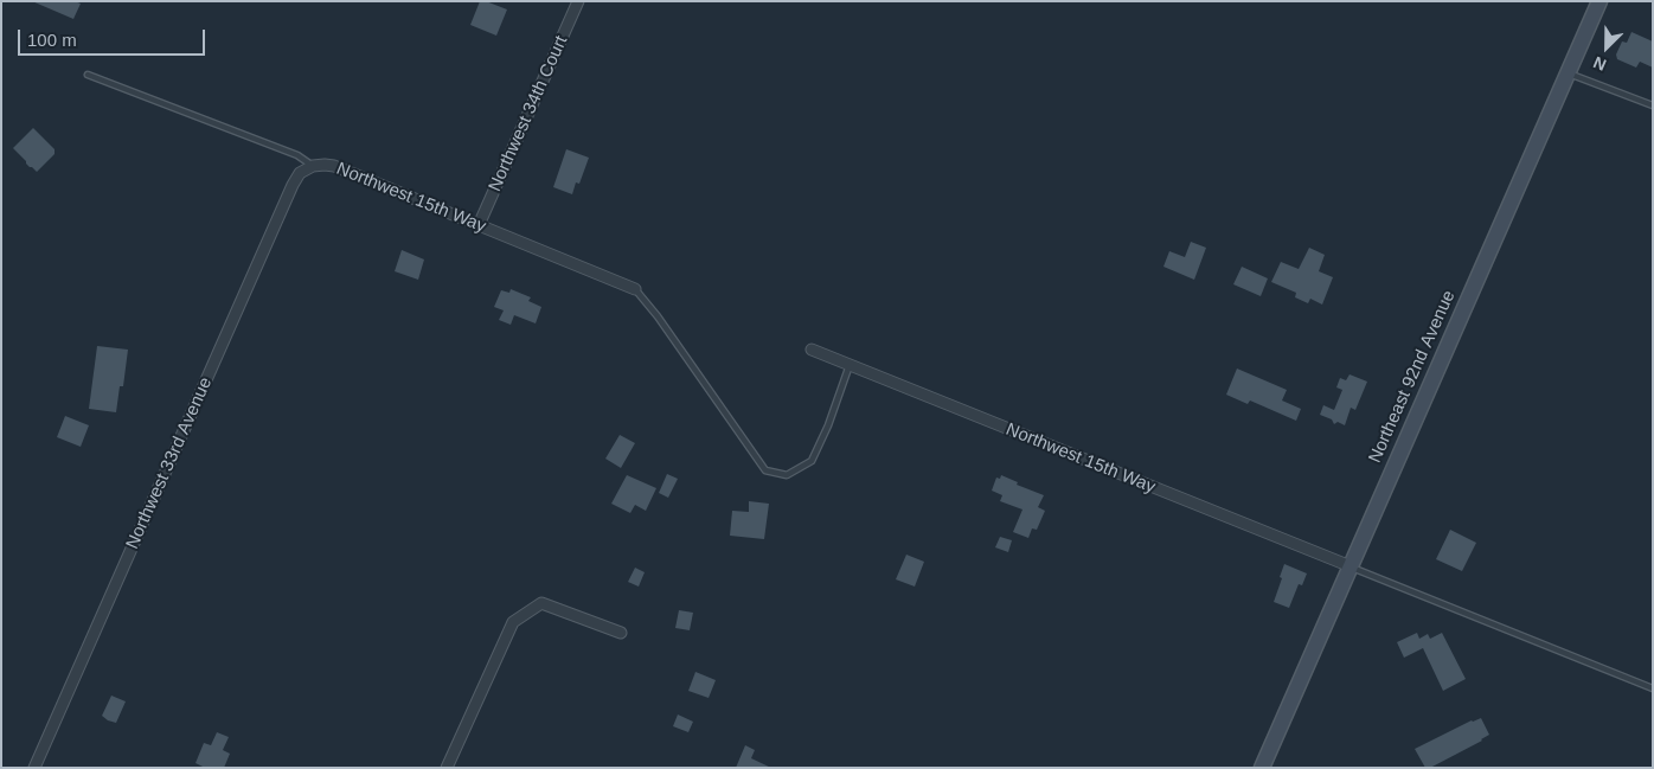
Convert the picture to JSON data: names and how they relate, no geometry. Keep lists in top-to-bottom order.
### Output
{
  "streets": {
    "street": [
      "Northwest 34th Court",
      "Northwest 15th Way",
      "Northeast 92nd Avenue",
      "Northwest 33rd Avenue"
    ]
  },
  "crossings": [
    ["Northwest 34th Court", "Northwest 15th Way"],
    ["Northwest 15th Way", "Northeast 92nd Avenue"],
    ["Northwest 15th Way", "Northwest 33rd Avenue"]
  ],
  "scale_bar": "100 m",
  "north": "bottom left"
}
